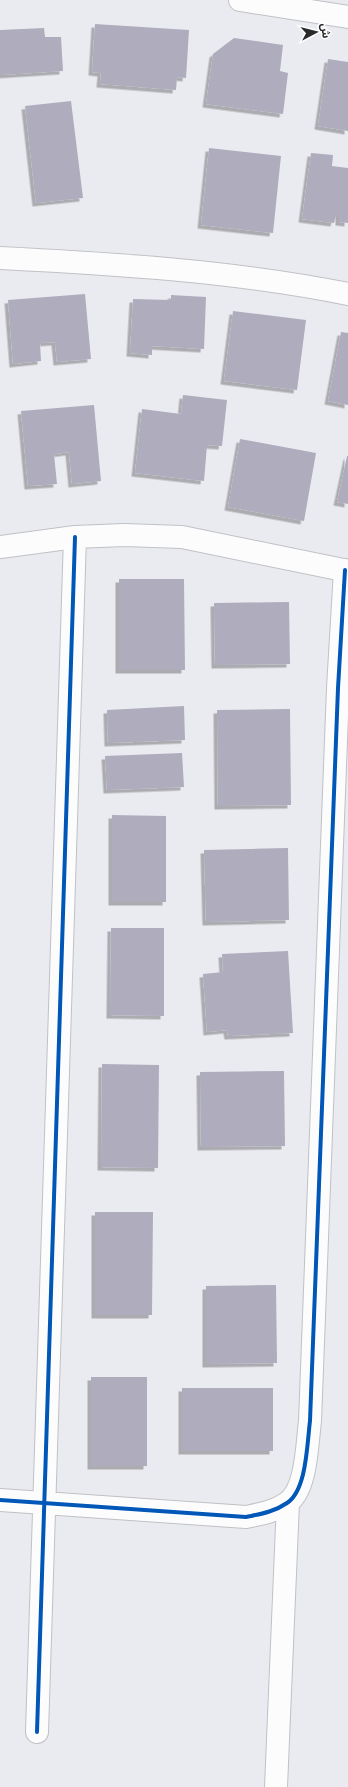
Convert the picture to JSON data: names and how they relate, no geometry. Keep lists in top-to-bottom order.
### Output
{
  "north": "right"
}
